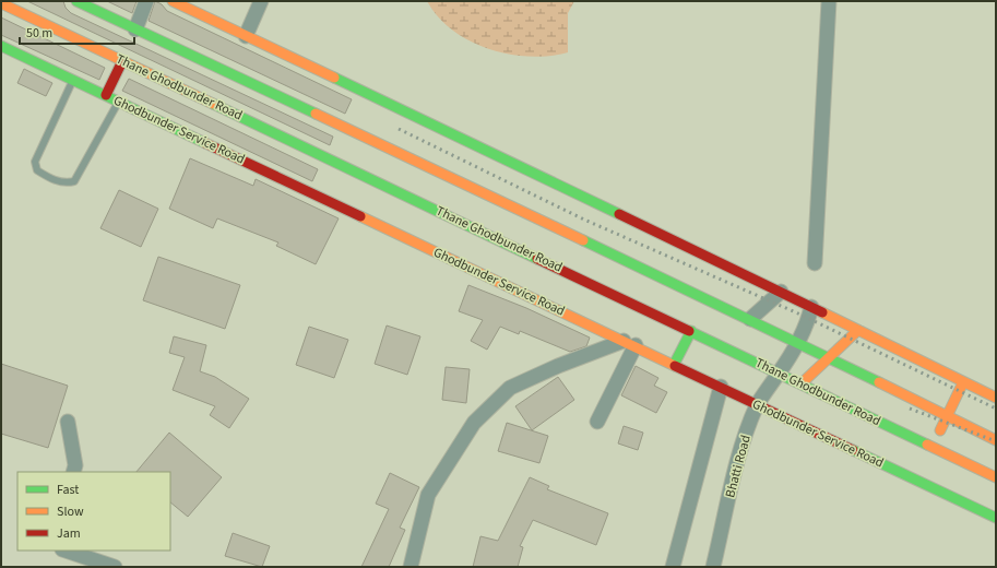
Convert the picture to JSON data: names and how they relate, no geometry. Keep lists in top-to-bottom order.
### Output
{
  "streets": {
    "main road": ["Thane Ghodbunder Road", "Ghodbunder Service Road"],
    "street": ["Bhatti Road"]
  },
  "crossings": [
    ["Thane Ghodbunder Road", "Bhatti Road"],
    ["Ghodbunder Service Road", "Bhatti Road"]
  ],
  "legend": ["Fast", "Slow", "Jam"],
  "scale_bar": "50 m"
}
